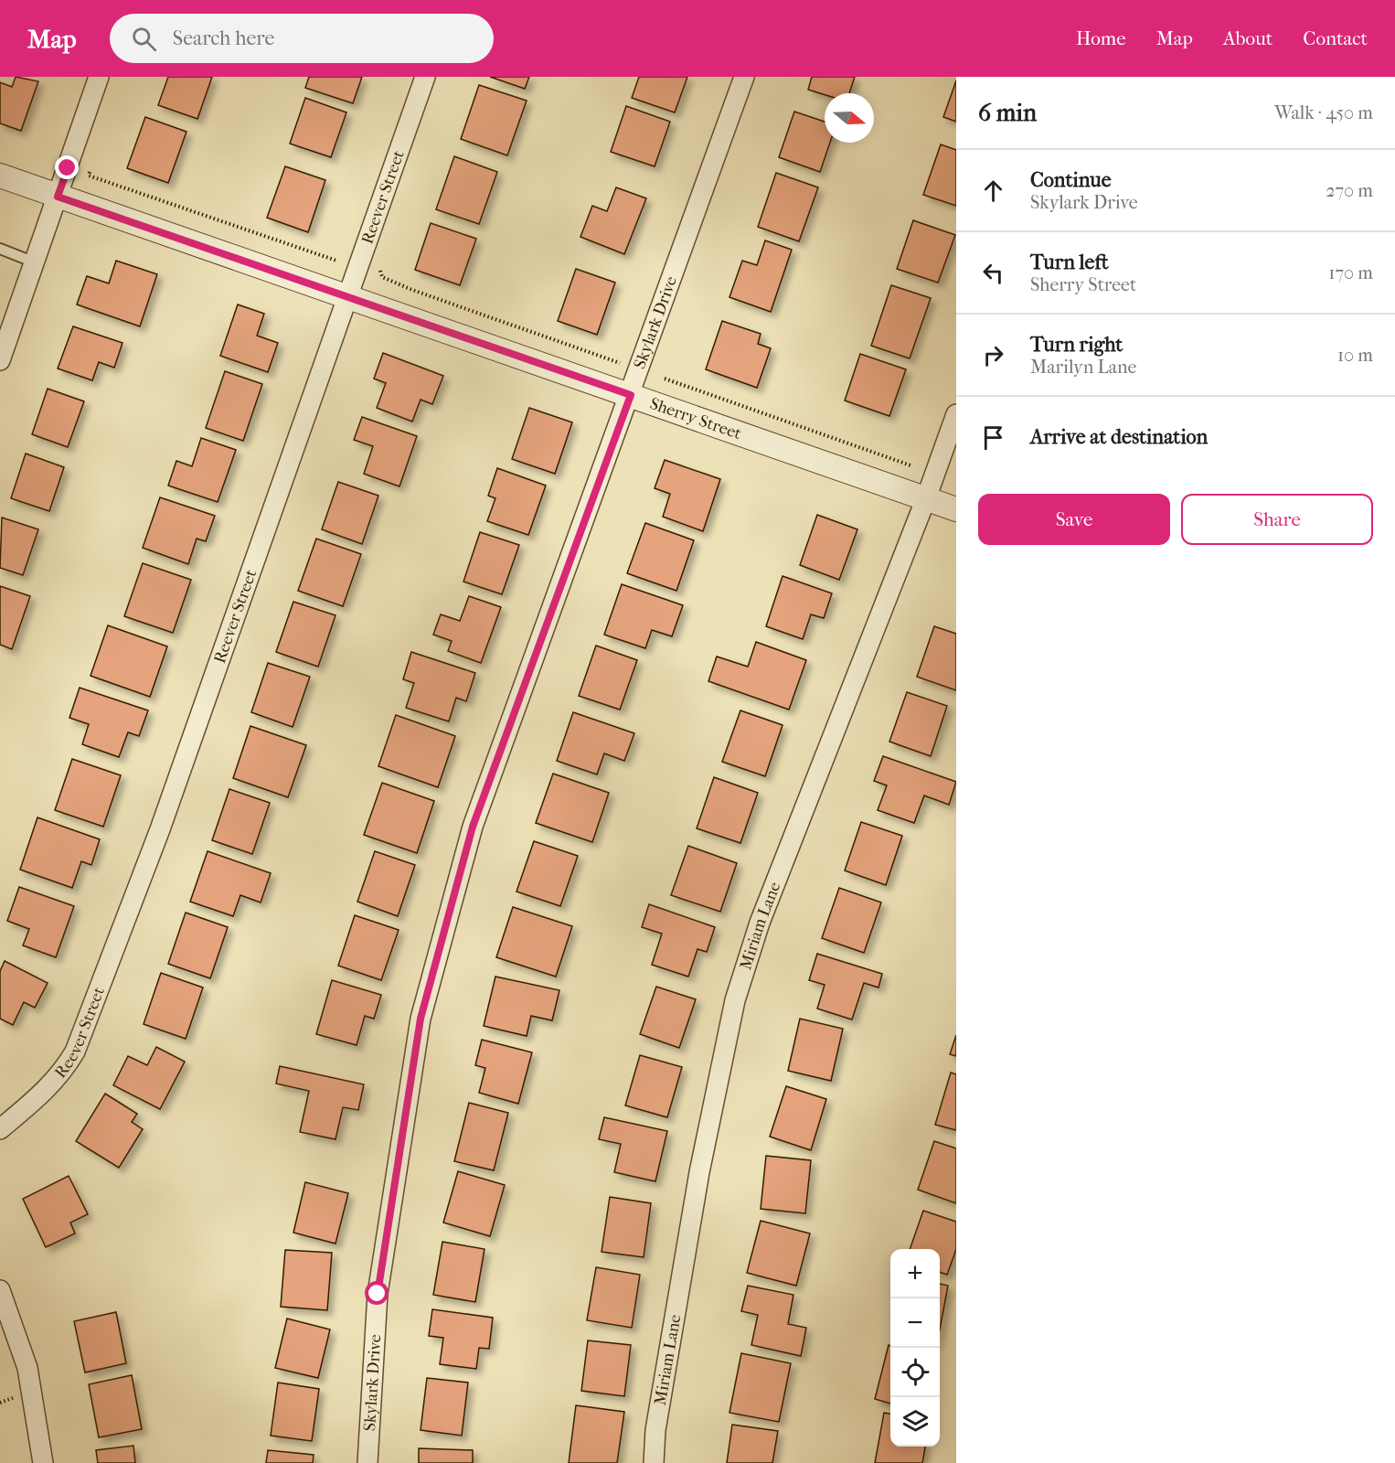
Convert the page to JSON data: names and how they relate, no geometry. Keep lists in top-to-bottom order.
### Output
{
  "streets": {
    "street": [
      "Reever Street",
      "Skylark Drive",
      "Sherry Street",
      "Miriam Lane"
    ]
  },
  "crossings": [
    ["Reever Street", "Sherry Street"],
    ["Skylark Drive", "Sherry Street"],
    ["Sherry Street", "Miriam Lane"]
  ],
  "north": "right",
  "page": {
    "header": "Map",
    "search": "Search here",
    "nav": [
      "Home",
      "Map",
      "About",
      "Contact"
    ],
    "heading": ["6 min", "Walk · 450 m"],
    "list": [
      ["Continue", "Skylark Drive", "270 m"],
      ["Turn left", "Sherry Street", "170 m"],
      ["Turn right", "Marilyn Lane", "10 m"],
      "Arrive at destination"
    ],
    "buttons": ["Save", "Share"],
    "map_buttons": ["+", "−"]
  }
}
